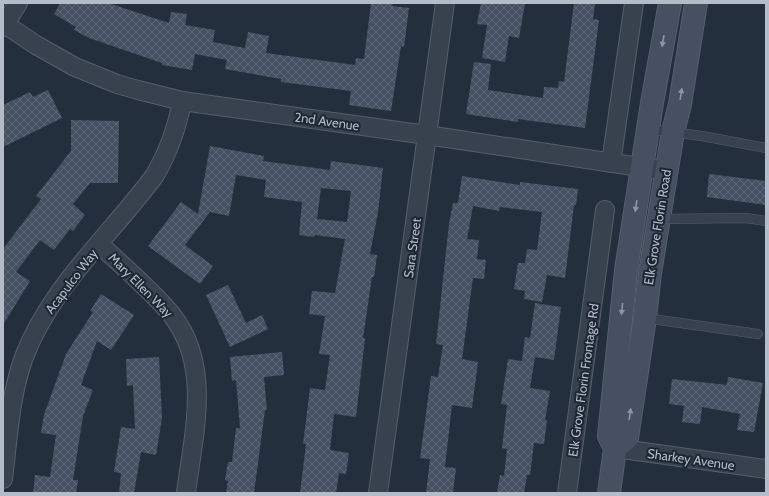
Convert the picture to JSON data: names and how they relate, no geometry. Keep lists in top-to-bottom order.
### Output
{
  "streets": {
    "main road": ["Elk Grove Florin Road"],
    "street": [
      "2nd Avenue",
      "Sara Street",
      "Acapulco Way",
      "Mary Ellen Way",
      "Elk Grove Florin Frontage Rd",
      "Sharkey Avenue"
    ]
  },
  "crossings": [
    ["2nd Avenue", "Elk Grove Florin Road"],
    ["2nd Avenue", "Sara Street"],
    ["2nd Avenue", "Acapulco Way"],
    ["Elk Grove Florin Road", "Sharkey Avenue"],
    ["Acapulco Way", "Mary Ellen Way"]
  ]
}
